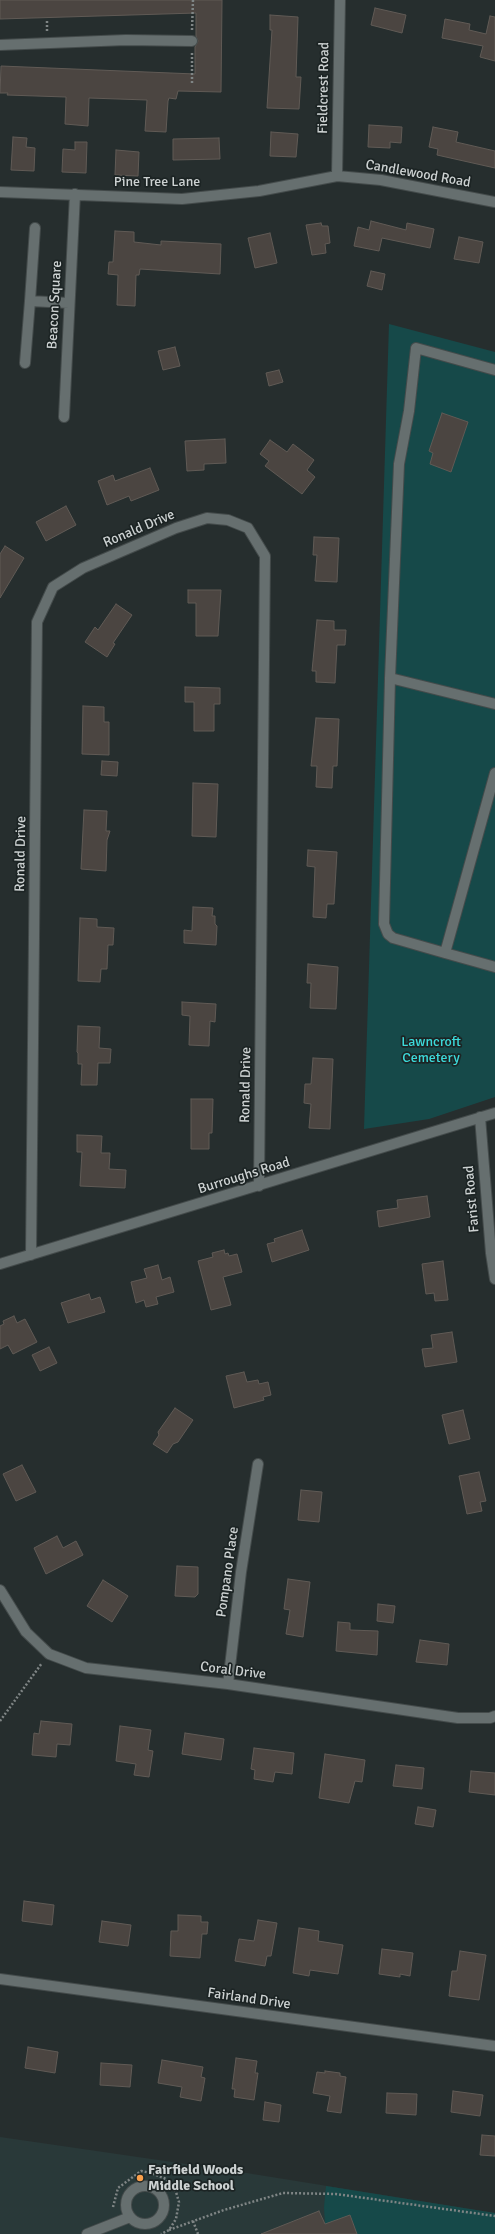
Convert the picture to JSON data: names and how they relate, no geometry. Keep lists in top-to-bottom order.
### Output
{
  "streets": {
    "street": [
      "Fieldcrest Road",
      "Candlewood Road",
      "Pine Tree Lane",
      "Beacon Square",
      "Ronald Drive",
      "Burroughs Road",
      "Farist Road",
      "Pompano Place",
      "Coral Drive",
      "Fairland Drive"
    ]
  },
  "crossings": [
    ["Fieldcrest Road", "Candlewood Road"],
    ["Fieldcrest Road", "Pine Tree Lane"],
    ["Candlewood Road", "Pine Tree Lane"],
    ["Pine Tree Lane", "Beacon Square"],
    ["Ronald Drive", "Burroughs Road"],
    ["Burroughs Road", "Farist Road"],
    ["Pompano Place", "Coral Drive"]
  ],
  "parks": ["Lawncroft Cemetery"],
  "places": ["Fairfield Woods Middle School"]
}
